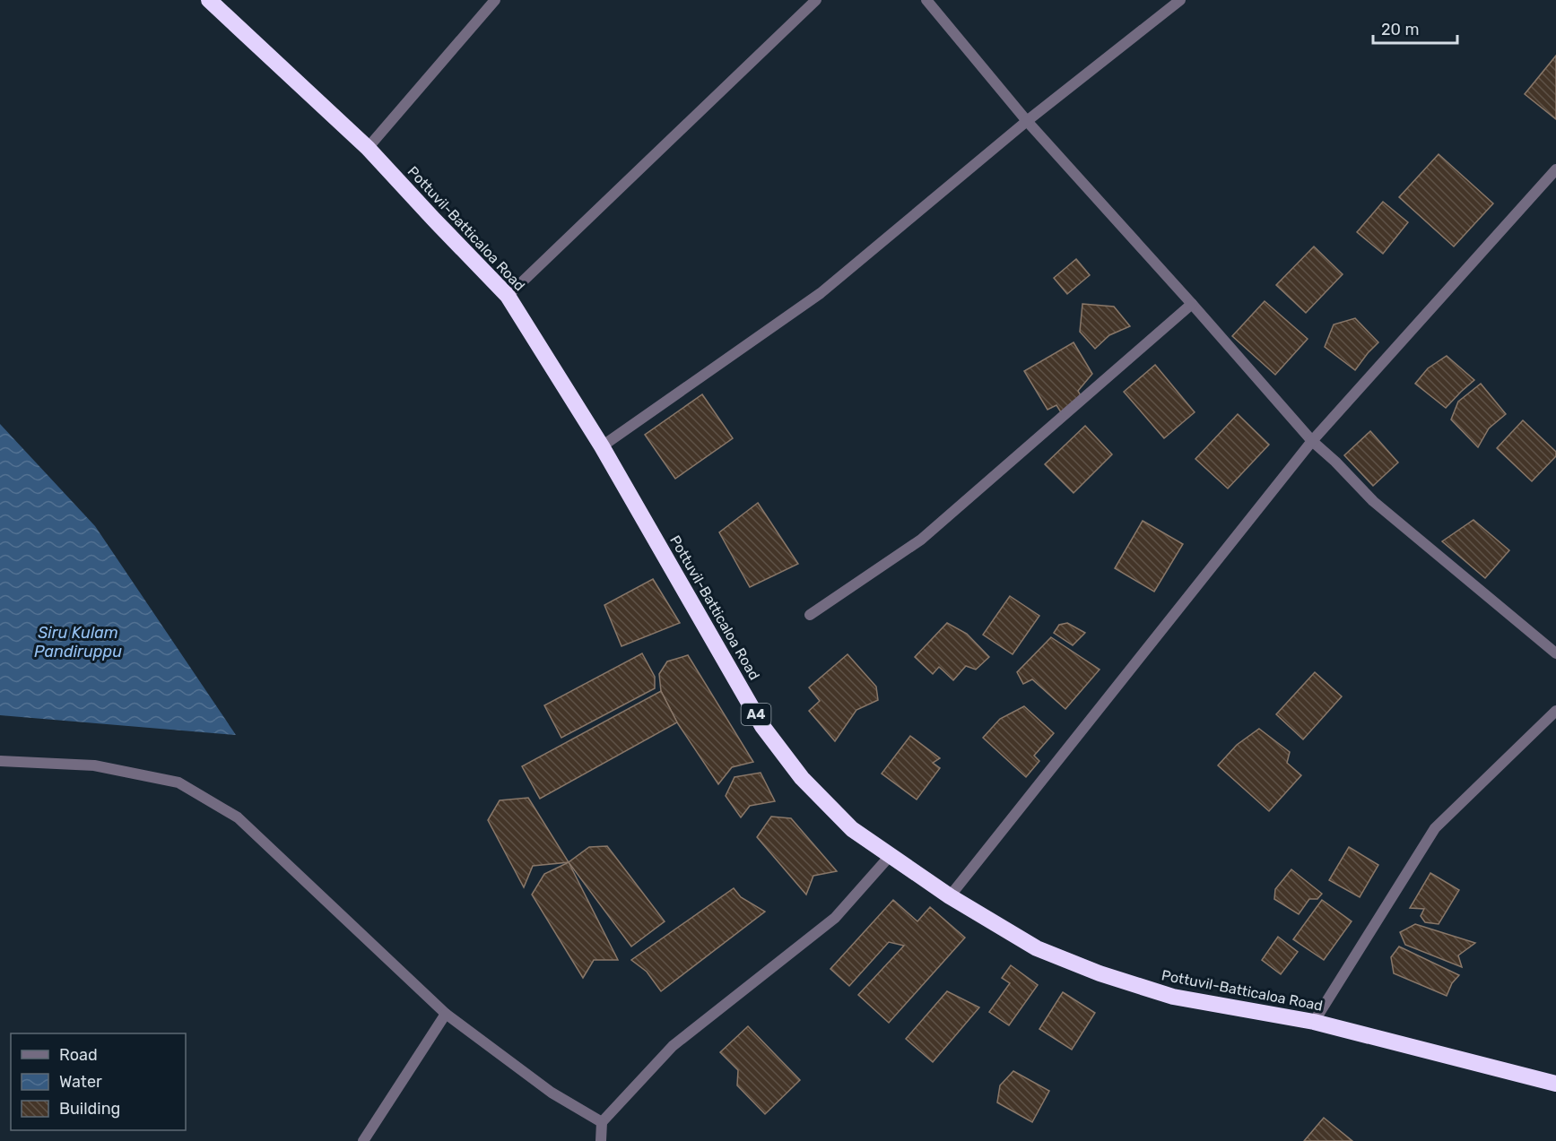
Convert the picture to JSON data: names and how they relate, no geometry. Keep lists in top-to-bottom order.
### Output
{
  "streets": {
    "highway": ["Pottuvil-Batticaloa Road", "A4"]
  },
  "water": ["Siru Kulam Pandiruppu"],
  "legend": ["Road", "Water", "Building"],
  "scale_bar": "20 m"
}
